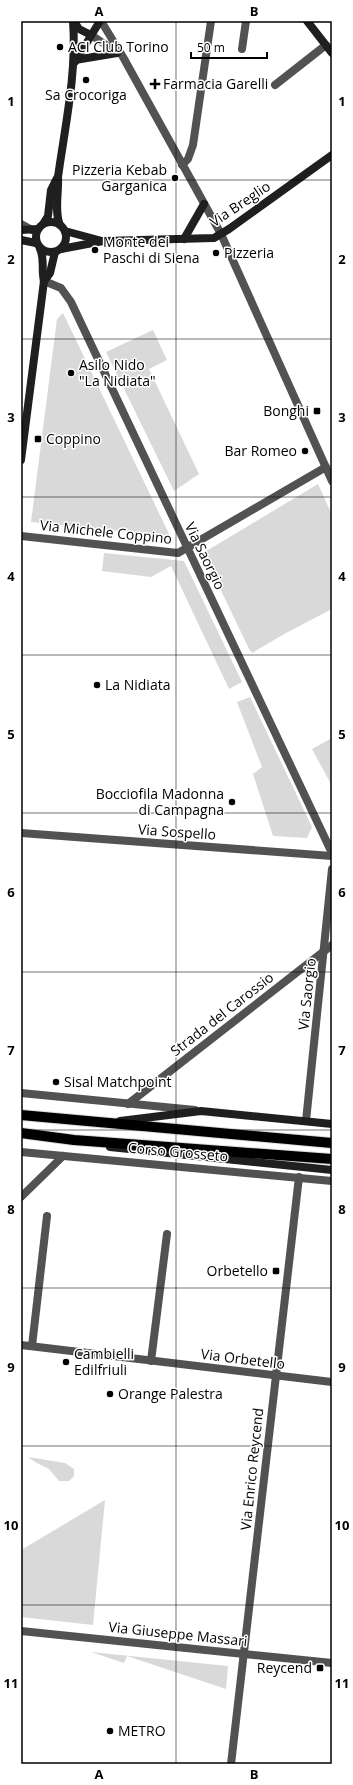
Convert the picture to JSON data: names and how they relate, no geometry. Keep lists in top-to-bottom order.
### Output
{
  "streets": {
    "main road": ["Corso Grosseto"],
    "street": [
      "Via Breglio",
      "Via Michele Coppino",
      "Via Saorgio",
      "Via Sospello",
      "Strada del Carossio",
      "Via Orbetello",
      "Via Enrico Reycend",
      "Via Giuseppe Massari"
    ]
  },
  "crossings": [
    ["Via Michele Coppino", "Via Saorgio"],
    ["Via Saorgio", "Via Sospello"],
    ["Via Saorgio", "Strada del Carossio"],
    ["Via Saorgio", "Corso Grosseto"],
    ["Strada del Carossio", "Corso Grosseto"],
    ["Corso Grosseto", "Via Enrico Reycend"],
    ["Via Orbetello", "Via Enrico Reycend"],
    ["Via Enrico Reycend", "Via Giuseppe Massari"]
  ],
  "places": {
    "other": [
      "ACI Club Torino",
      "Sa Crocoriga",
      "Pizzeria Kebab Garganica",
      "Monte dei Paschi di Siena",
      "Pizzeria",
      "Asilo Nido \"La Nidiata\"",
      "Bar Romeo",
      "La Nidiata",
      "Bocciofila Madonna di Campagna",
      "Sisal Matchpoint",
      "Cambielli Edilfriuli",
      "Orange Palestra",
      "METRO"
    ],
    "health": ["Farmacia Garelli"],
    "transit": [
      "Bonghi",
      "Coppino",
      "Orbetello",
      "Reycend"
    ]
  },
  "scale_bar": "50 m",
  "grid": {
    "columns": ["A", "B"],
    "rows": [
      "1",
      "2",
      "3",
      "4",
      "5",
      "6",
      "7",
      "8",
      "9",
      "10",
      "11"
    ]
  }
}
